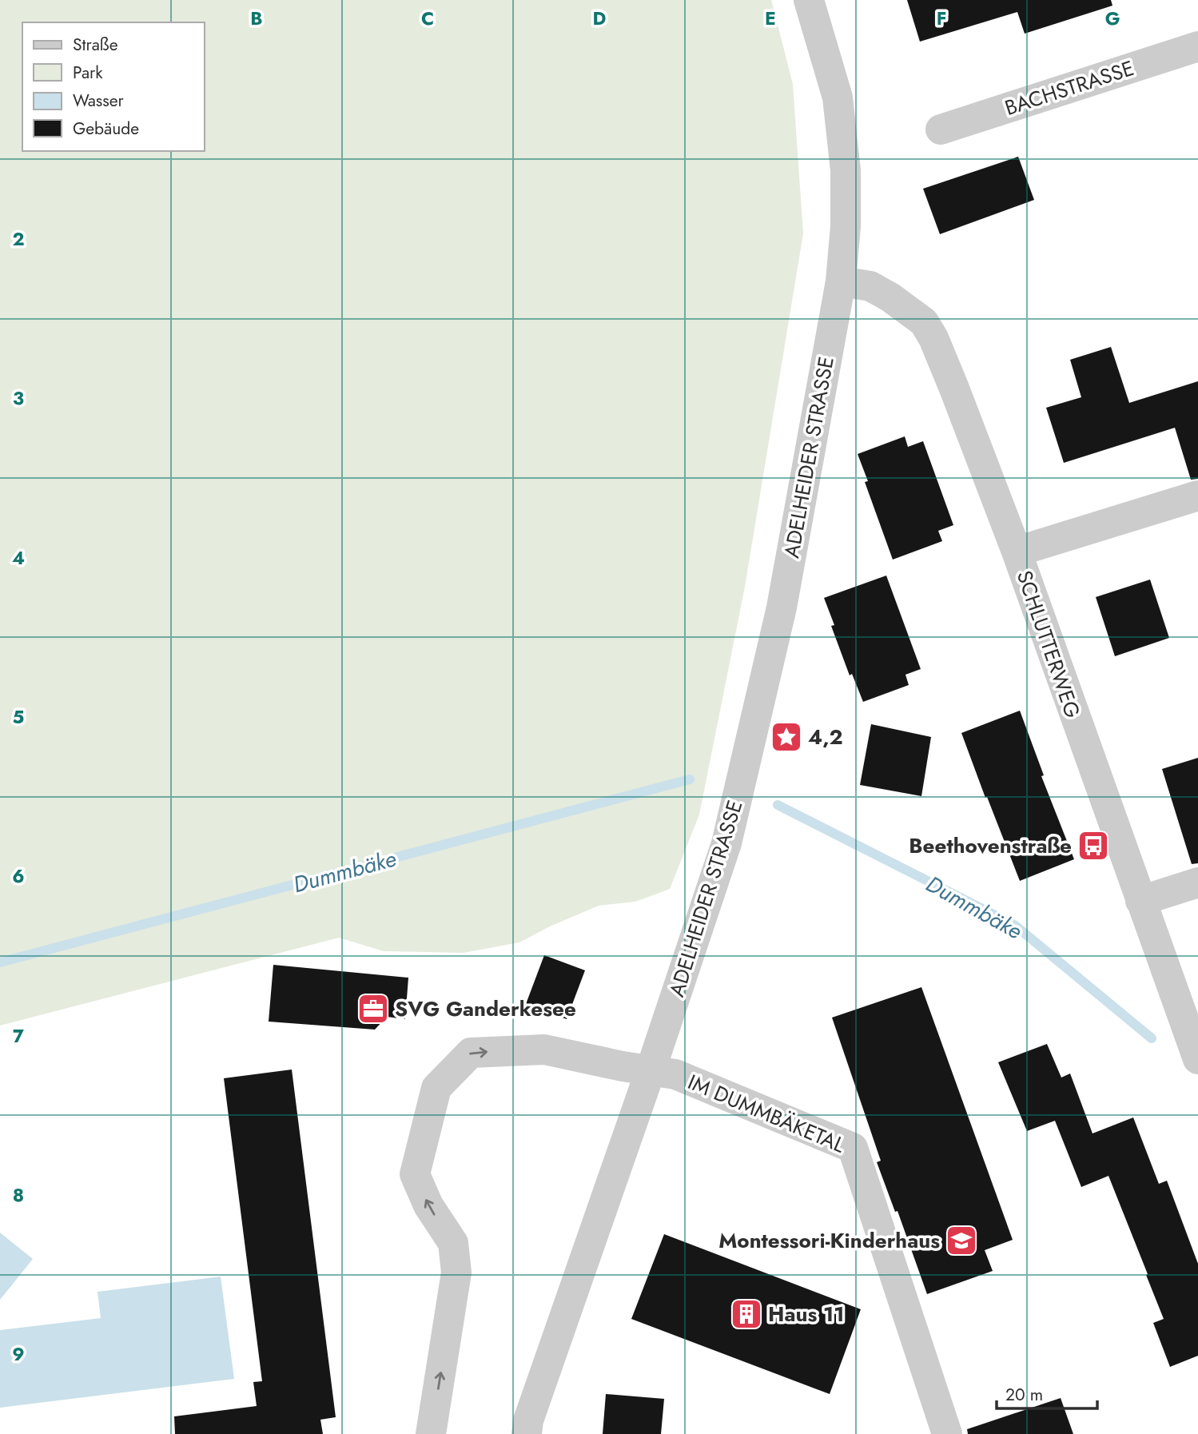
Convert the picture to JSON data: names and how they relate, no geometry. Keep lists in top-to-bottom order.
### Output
{
  "streets": {
    "street": [
      "BACHSTRASSE",
      "ADELHEIDER STRASSE",
      "SCHLUTTERWEG",
      "IM DUMMBÄKETAL"
    ]
  },
  "crossings": [
    ["ADELHEIDER STRASSE", "SCHLUTTERWEG"],
    ["ADELHEIDER STRASSE", "IM DUMMBÄKETAL"]
  ],
  "water": ["Dummbäke"],
  "places": {
    "place": ["4,2"],
    "bus stop": ["Beethovenstraße"],
    "office": ["SVG Ganderkesee"],
    "school or university": ["Montessori-Kinderhaus"],
    "building": ["Haus 11"]
  },
  "legend": [
    "Straße",
    "Park",
    "Wasser",
    "Gebäude"
  ],
  "scale_bar": "20 m",
  "grid": {
    "columns": [
      "B",
      "C",
      "D",
      "E",
      "F",
      "G"
    ],
    "rows": [
      "2",
      "3",
      "4",
      "5",
      "6",
      "7",
      "8",
      "9"
    ]
  }
}
